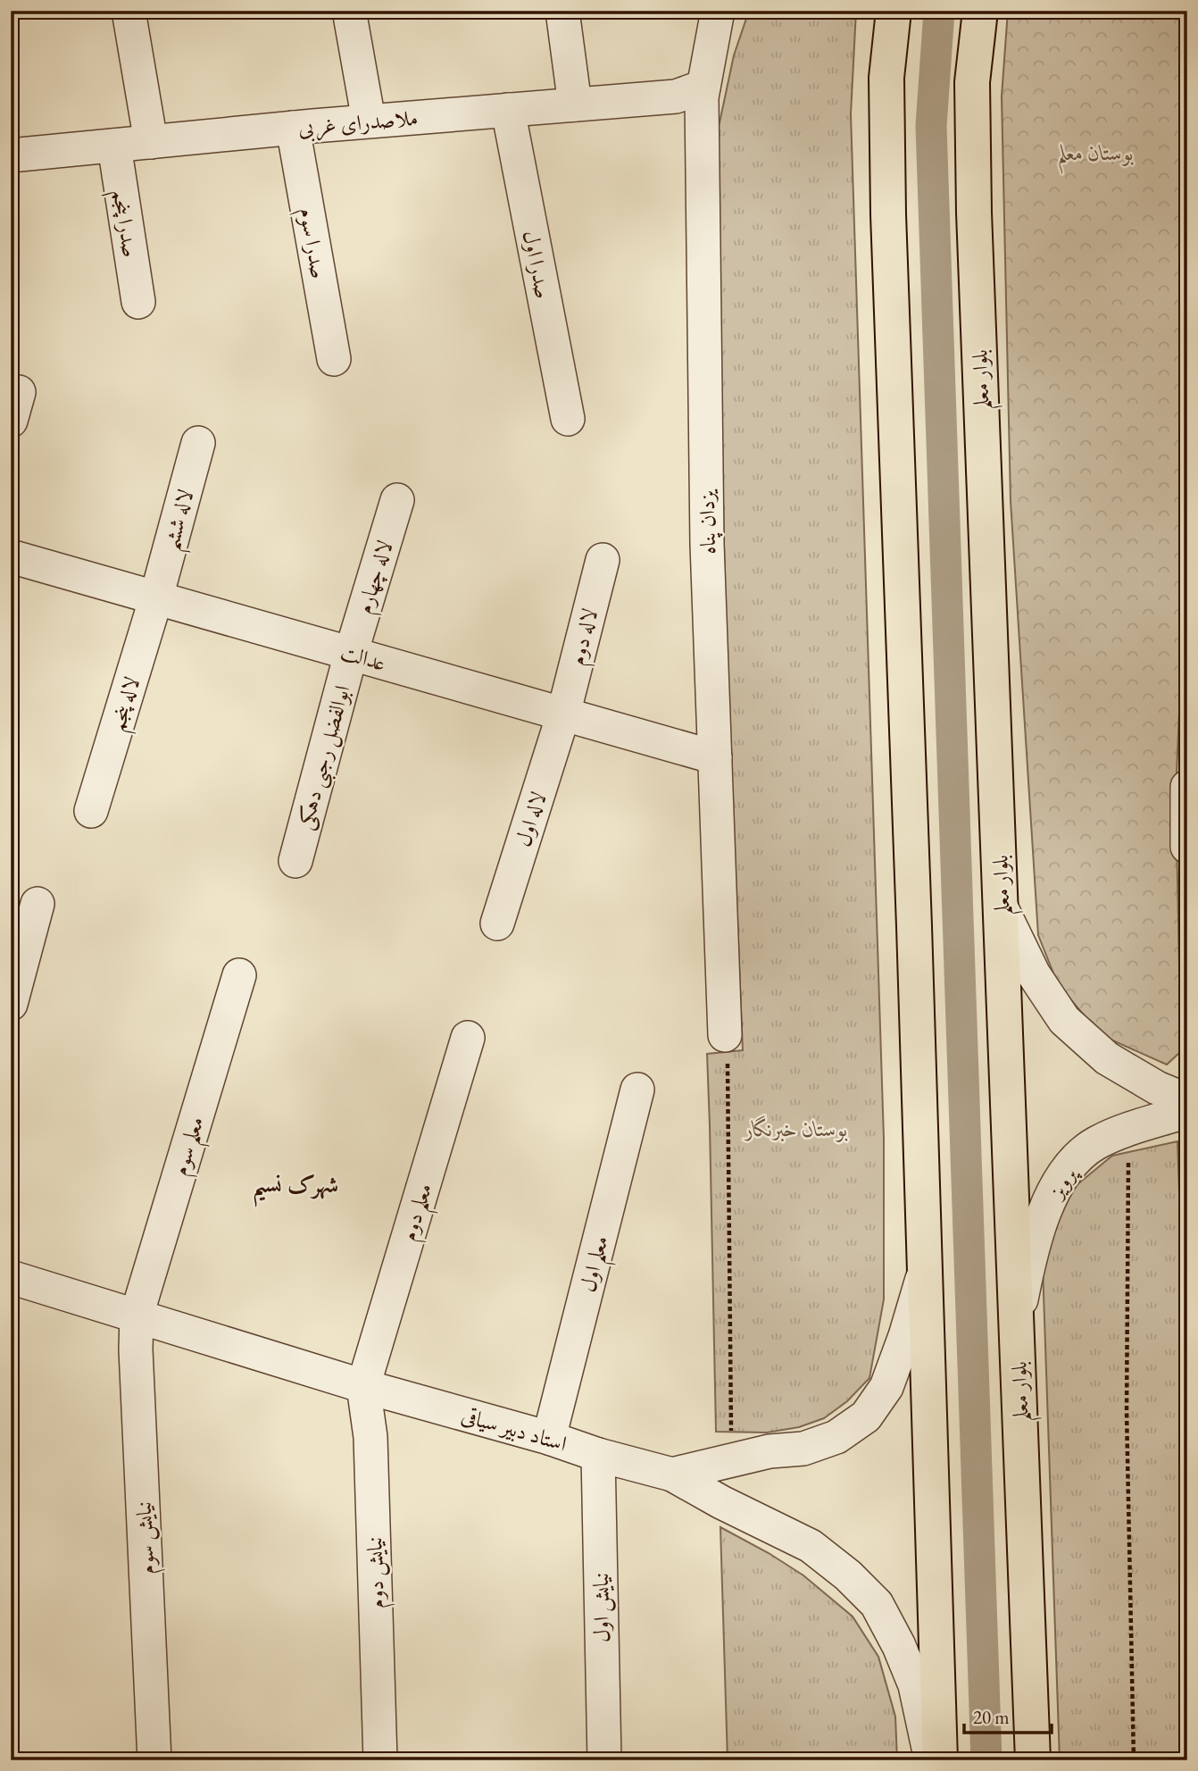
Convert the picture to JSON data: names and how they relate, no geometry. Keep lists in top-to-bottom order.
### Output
{
  "streets": {
    "main road": ["بلوار معلم"],
    "street": [
      "ملاصدرای غربی",
      "صدرا پنجم",
      "صدرا سوم",
      "صدرا اول",
      "لاله ششم",
      "یزدان پناه",
      "لاله چهارم",
      "لاله دوم",
      "عدالت",
      "لاله پنجم",
      "ابوالفضل رجبی دهکی",
      "لاله اول",
      "معلم سوم",
      "پرویز",
      "معلم دوم",
      "معلم اول",
      "استاد دبیر سیاقی",
      "نیایش سوم",
      "نیایش دوم",
      "نیایش اول"
    ]
  },
  "crossings": [
    ["ملاصدرای غربی", "صدرا پنجم"],
    ["ملاصدرای غربی", "صدرا سوم"],
    ["ملاصدرای غربی", "صدرا اول"],
    ["ملاصدرای غربی", "یزدان پناه"],
    ["بلوار معلم", "پرویز"],
    ["لاله ششم", "عدالت"],
    ["لاله ششم", "لاله پنجم"],
    ["یزدان پناه", "عدالت"],
    ["لاله چهارم", "عدالت"],
    ["لاله چهارم", "ابوالفضل رجبی دهکی"],
    ["لاله دوم", "عدالت"],
    ["لاله دوم", "لاله اول"],
    ["عدالت", "لاله پنجم"],
    ["عدالت", "ابوالفضل رجبی دهکی"],
    ["عدالت", "لاله اول"],
    ["معلم سوم", "استاد دبیر سیاقی"],
    ["معلم سوم", "نیایش سوم"],
    ["معلم دوم", "استاد دبیر سیاقی"],
    ["معلم دوم", "نیایش دوم"],
    ["معلم اول", "استاد دبیر سیاقی"],
    ["استاد دبیر سیاقی", "نیایش سوم"],
    ["استاد دبیر سیاقی", "نیایش دوم"],
    ["استاد دبیر سیاقی", "نیایش اول"]
  ],
  "districts": ["شهرک نسیم"],
  "parks": ["بوستان معلم", "بوستان خبرنگار"],
  "scale_bar": "20 m"
}
